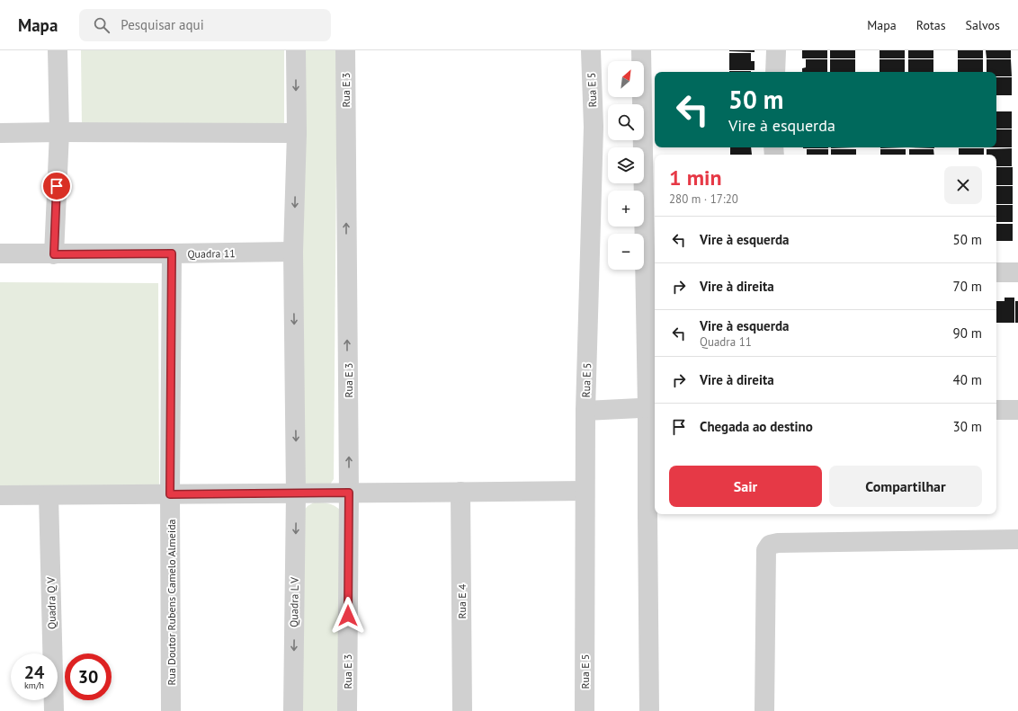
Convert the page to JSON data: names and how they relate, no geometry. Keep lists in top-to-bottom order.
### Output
{
  "streets": {
    "street": [
      "Rua E 3",
      "Rua E 5",
      "Quadra 11",
      "Rua E 4",
      "Rua Doutor Rubens Camelo Almeida",
      "Quadra L V",
      "Quadra Q V"
    ]
  },
  "crossings": [
    ["Quadra 11", "Rua Doutor Rubens Camelo Almeida"],
    ["Quadra 11", "Quadra L V"]
  ],
  "one_way": ["Rua E 3", "Quadra L V"],
  "north": "top right",
  "page": {
    "header": "Mapa",
    "search": "Pesquisar aqui",
    "nav": ["Mapa", "Rotas", "Salvos"],
    "map_buttons": ["+", "−"],
    "turn": ["50 m", "Vire à esquerda"],
    "heading": ["1 min", "280 m · 17:20"],
    "list": [
      {
        "name": "Vire à esquerda",
        "value": "50 m"
      },
      {
        "name": "Vire à direita",
        "value": "70 m"
      },
      {
        "name": "Vire à esquerda",
        "note": "Quadra 11",
        "value": "90 m"
      },
      {
        "name": "Vire à direita",
        "value": "40 m"
      },
      {
        "name": "Chegada ao destino",
        "value": "30 m"
      }
    ],
    "buttons": ["Sair", "Compartilhar"],
    "speed": "24 km/h",
    "limit": "30"
  }
}
